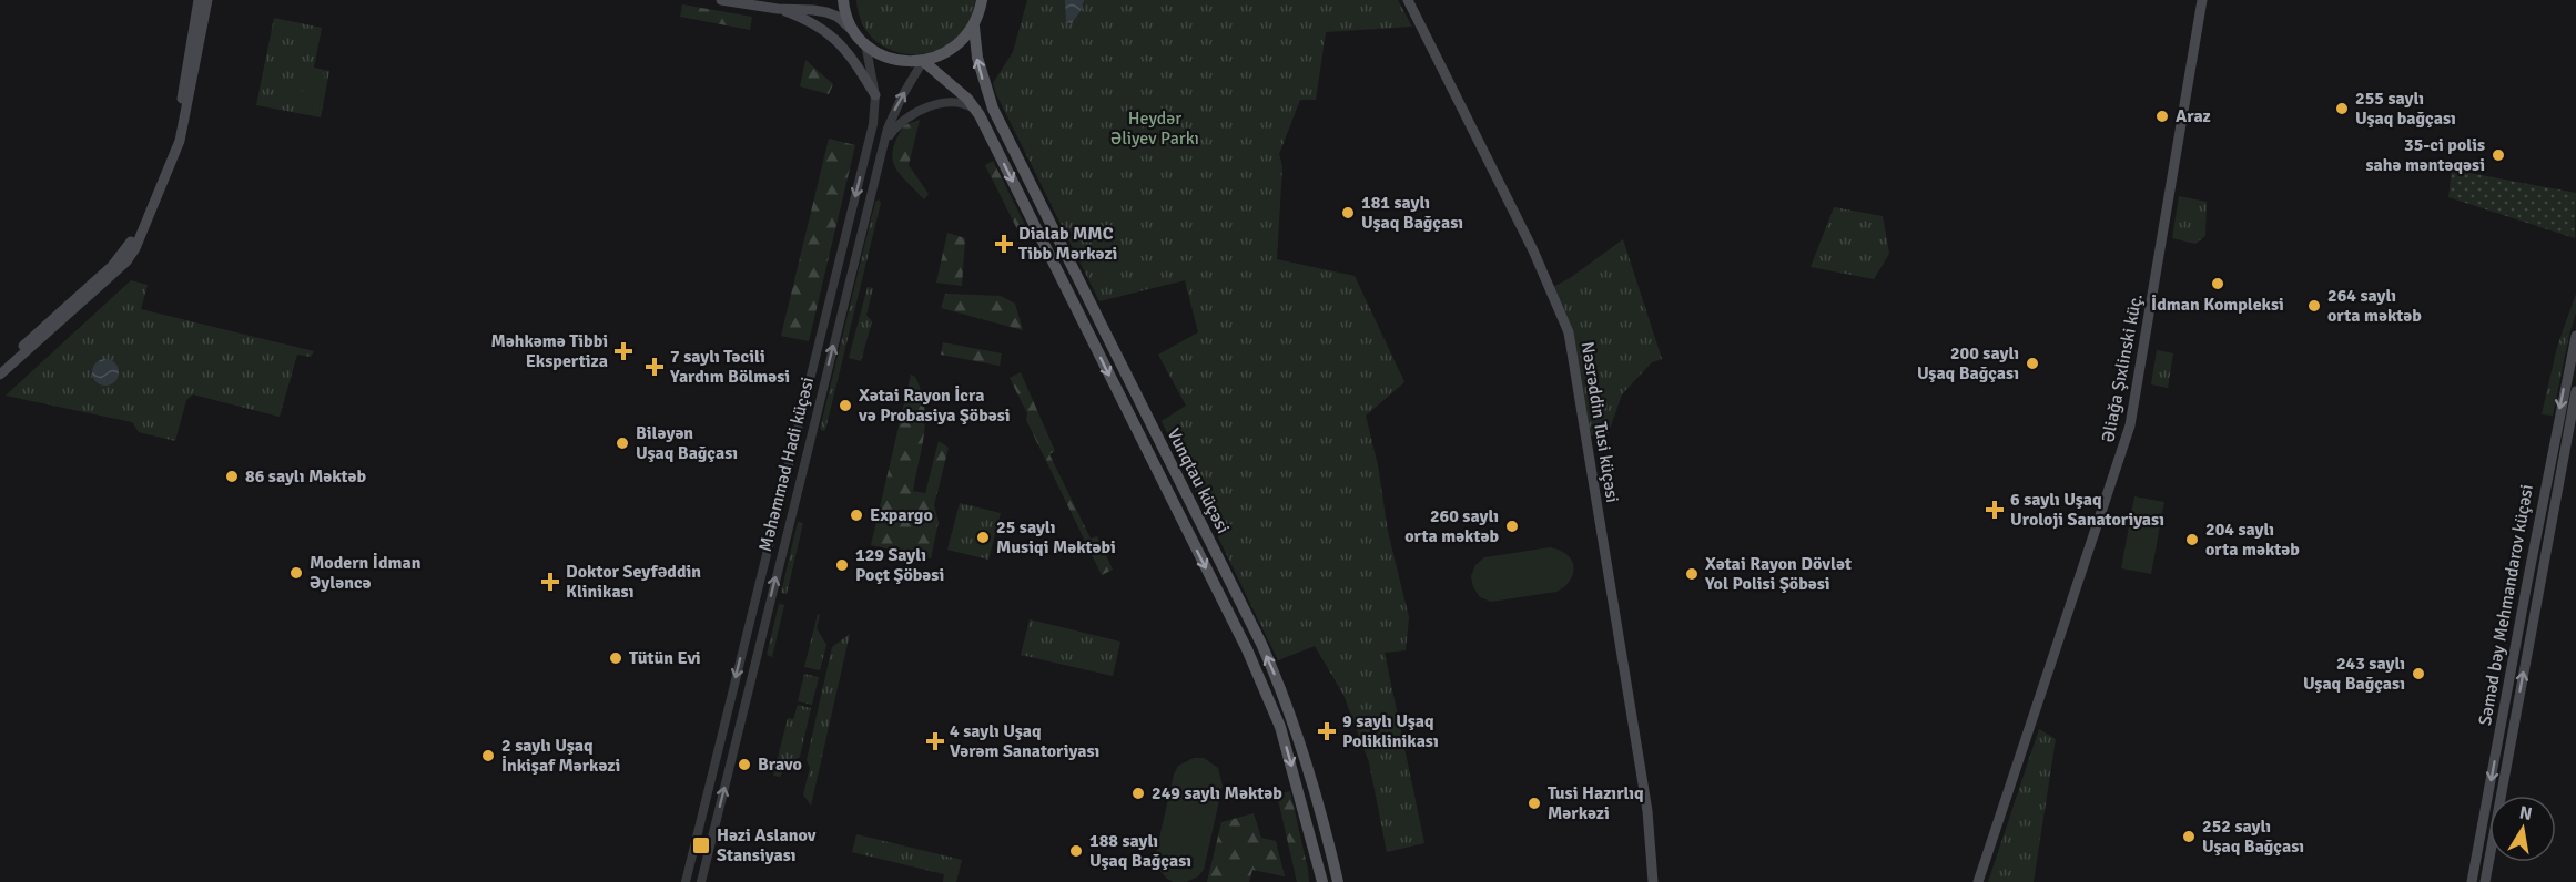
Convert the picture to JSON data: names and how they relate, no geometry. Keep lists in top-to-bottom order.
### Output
{
  "streets": {
    "main road": [
      "Əliağa Şıxlinski küç.",
      "Nəsrəddin Tusi küçəsi",
      "Vunqtau küçəsi",
      "Səməd bəy Mehmandarov küçəsi"
    ],
    "street": ["Məhəmməd Hadi küçəsi"]
  },
  "crossings": [
    ["Məhəmməd Hadi küçəsi", "Vunqtau küçəsi"]
  ],
  "parks": ["Heydər Əliyev Parkı"],
  "places": {
    "other": [
      "255 saylı Uşaq bağçası",
      "Araz",
      "35-ci polis sahə məntəqəsi",
      "181 saylı Uşaq Bağçası",
      "İdman Kompleksi",
      "264 saylı orta məktəb",
      "200 saylı Uşaq Bağçası",
      "Xətai Rayon İcra və Probasiya Şöbəsi",
      "Biləyən Uşaq Bağçası",
      "86 saylı Məktəb",
      "Expargo",
      "260 saylı orta məktəb",
      "25 saylı Musiqi Məktəbi",
      "204 saylı orta məktəb",
      "129 Saylı Poçt Şöbəsi",
      "Modern İdman Əyləncə",
      "Xətai Rayon Dövlət Yol Polisi Şöbəsi",
      "Tütün Evi",
      "243 saylı Uşaq Bağçası",
      "2 saylı Uşaq İnkişaf Mərkəzi",
      "Bravo",
      "249 saylı Məktəb",
      "Tusi Hazırlıq Mərkəzi",
      "252 saylı Uşaq Bağçası",
      "188 saylı Uşaq Bağçası"
    ],
    "health": [
      "Dialab MMC Tibb Mərkəzi",
      "Məhkəmə Tibbi Ekspertiza",
      "7 saylı Təcili Yardım Bölməsi",
      "6 saylı Uşaq Uroloji Sanatoriyası",
      "Doktor Seyfәddin Klinikası",
      "9 saylı Uşaq Poliklinikası",
      "4 saylı Uşaq Vərəm Sanatoriyası"
    ],
    "transit": ["Həzi Aslanov Stansiyası"]
  },
  "north": "top"
}
